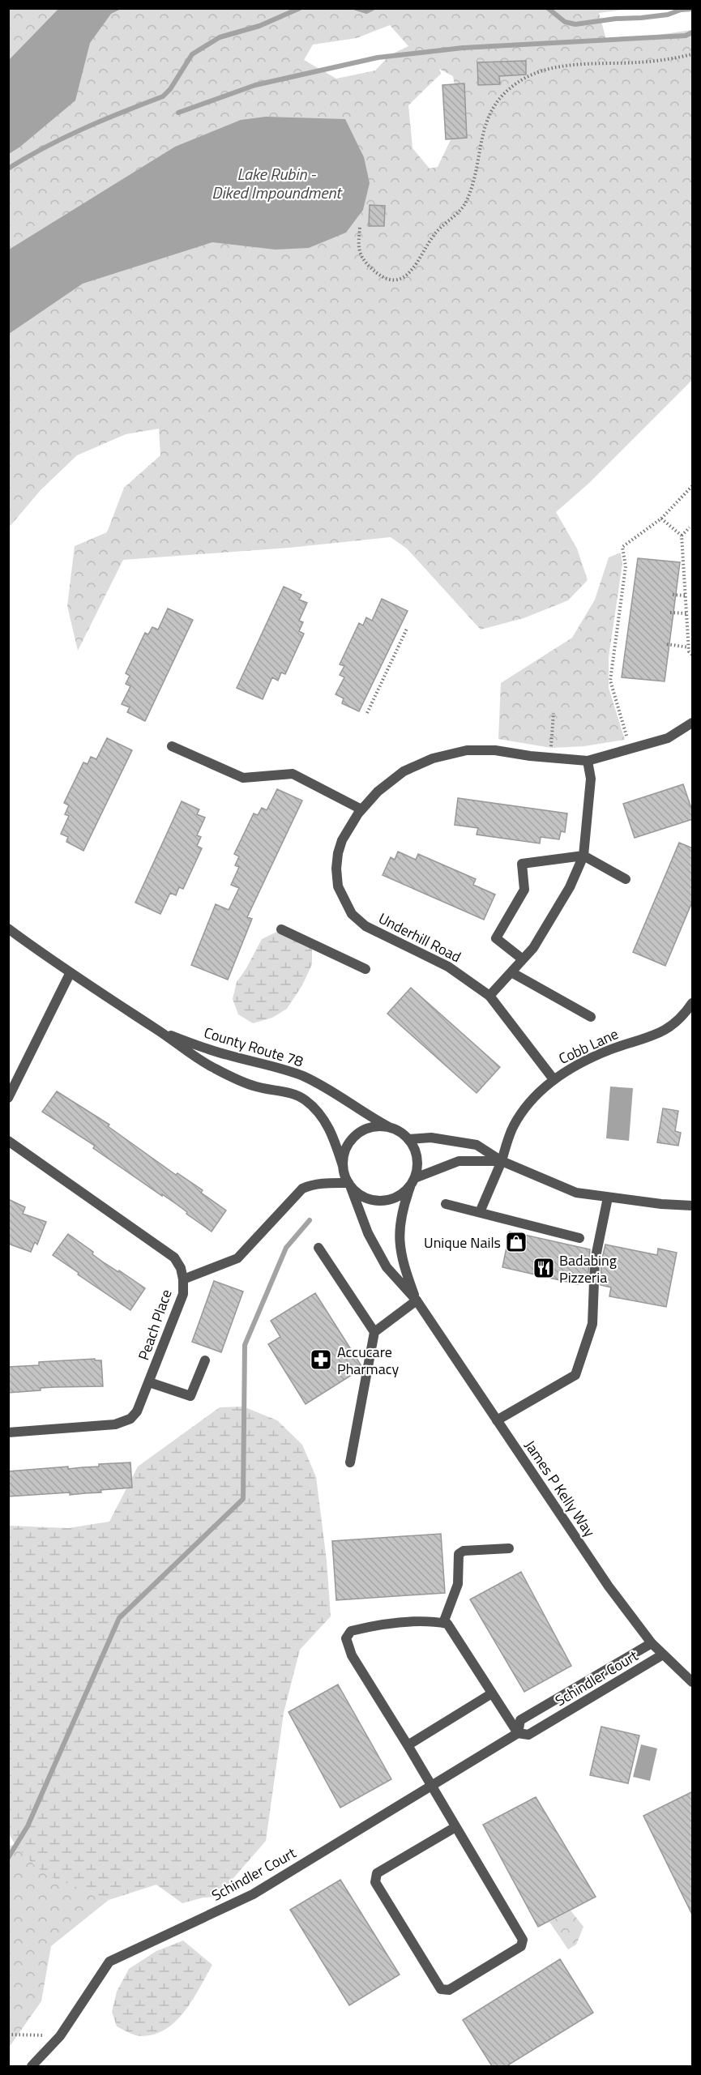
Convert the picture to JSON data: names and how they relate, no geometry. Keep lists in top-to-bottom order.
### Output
{
  "streets": {
    "street": [
      "Underhill Road",
      "Cobb Lane",
      "County Route 78",
      "Peach Place",
      "James P Kelly Way",
      "Schindler Court"
    ]
  },
  "crossings": [
    ["Underhill Road", "Cobb Lane"],
    ["County Route 78", "James P Kelly Way"],
    ["James P Kelly Way", "Schindler Court"]
  ],
  "water": ["Lake Rubin - Diked Impoundment"],
  "places": {
    "shop": ["Unique Nails"],
    "restaurant": ["Badabing Pizzeria"],
    "pharmacy": ["Accucare Pharmacy"]
  }
}
